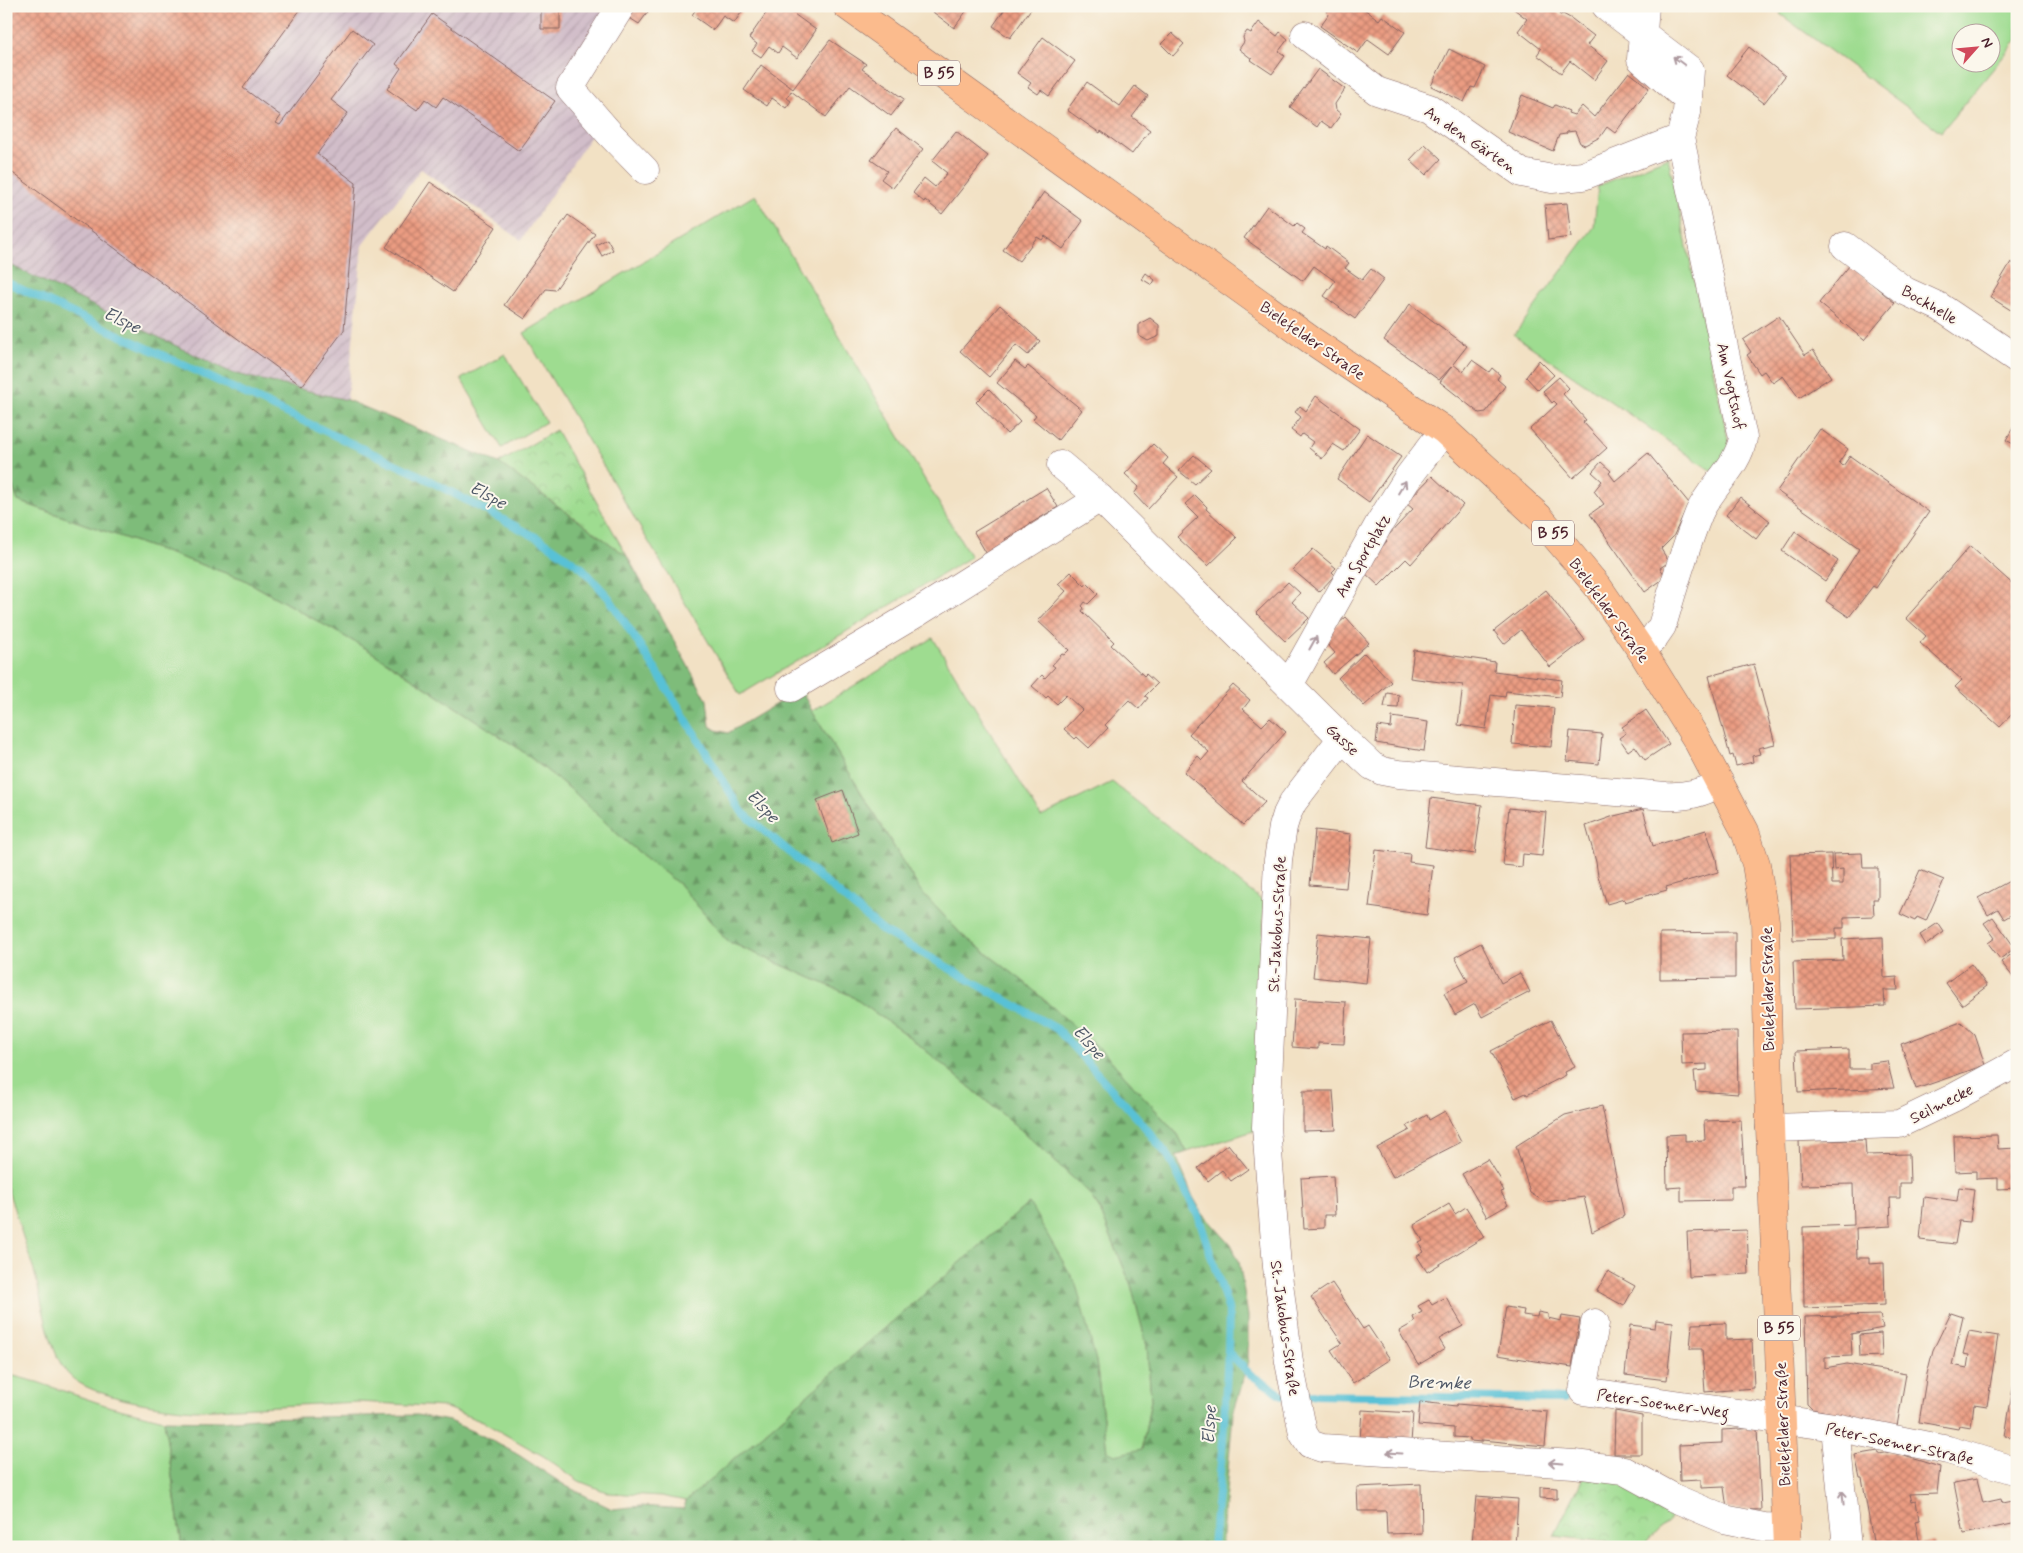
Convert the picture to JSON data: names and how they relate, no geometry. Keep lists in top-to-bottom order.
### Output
{
  "streets": {
    "main road": ["B 55", "Bielefelder Straße"],
    "street": [
      "An den Gärten",
      "Bockhelle",
      "Am Vogtshof",
      "Am Sportplatz",
      "Gasse",
      "St.-Jakobus-Straße",
      "Seilmecke",
      "Peter-Soemer-Weg",
      "Peter-Soemer-Straße"
    ]
  },
  "crossings": [
    ["An den Gärten", "Am Vogtshof"],
    ["Bielefelder Straße", "Am Vogtshof"],
    ["Bielefelder Straße", "Am Sportplatz"],
    ["Bielefelder Straße", "Gasse"],
    ["Bielefelder Straße", "St.-Jakobus-Straße"],
    ["Bielefelder Straße", "Seilmecke"],
    ["Bielefelder Straße", "Peter-Soemer-Weg"],
    ["Bielefelder Straße", "Peter-Soemer-Straße"],
    ["Am Sportplatz", "Gasse"],
    ["Gasse", "St.-Jakobus-Straße"],
    ["Peter-Soemer-Weg", "Peter-Soemer-Straße"]
  ],
  "one_way": ["Am Sportplatz"],
  "water": ["Elspe", "Bremke"],
  "north": "top right"
}
